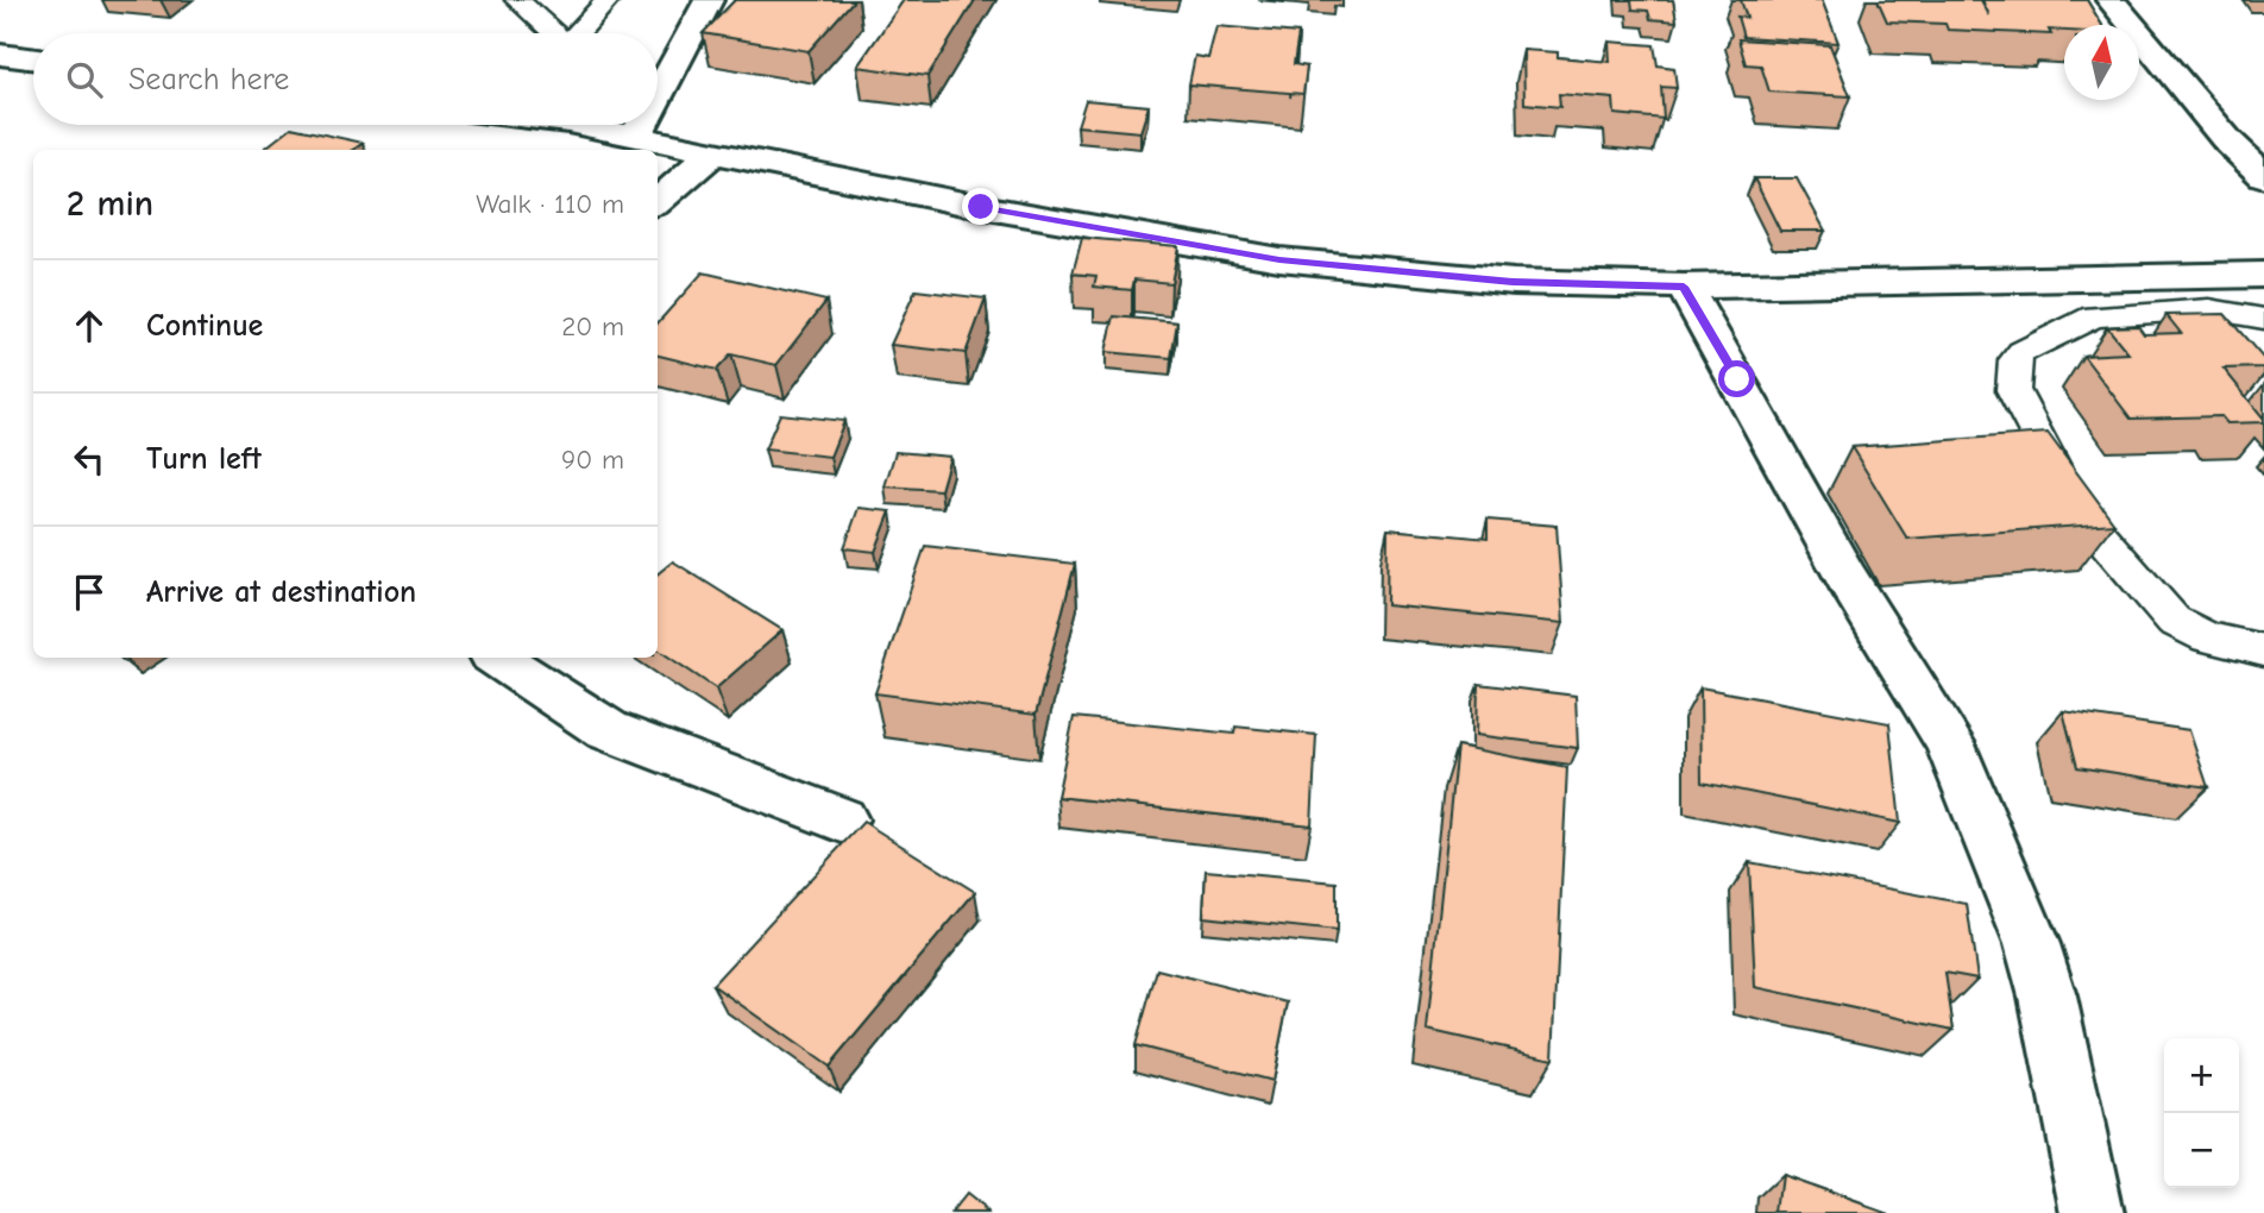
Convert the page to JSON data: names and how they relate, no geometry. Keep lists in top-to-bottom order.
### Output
{
  "north": "top",
  "page": {
    "search": "Search here",
    "heading": ["2 min", "Walk · 110 m"],
    "list": [
      ["Continue", "20 m"],
      ["Turn left", "90 m"],
      "Arrive at destination"
    ],
    "map_buttons": ["+", "−"]
  }
}
